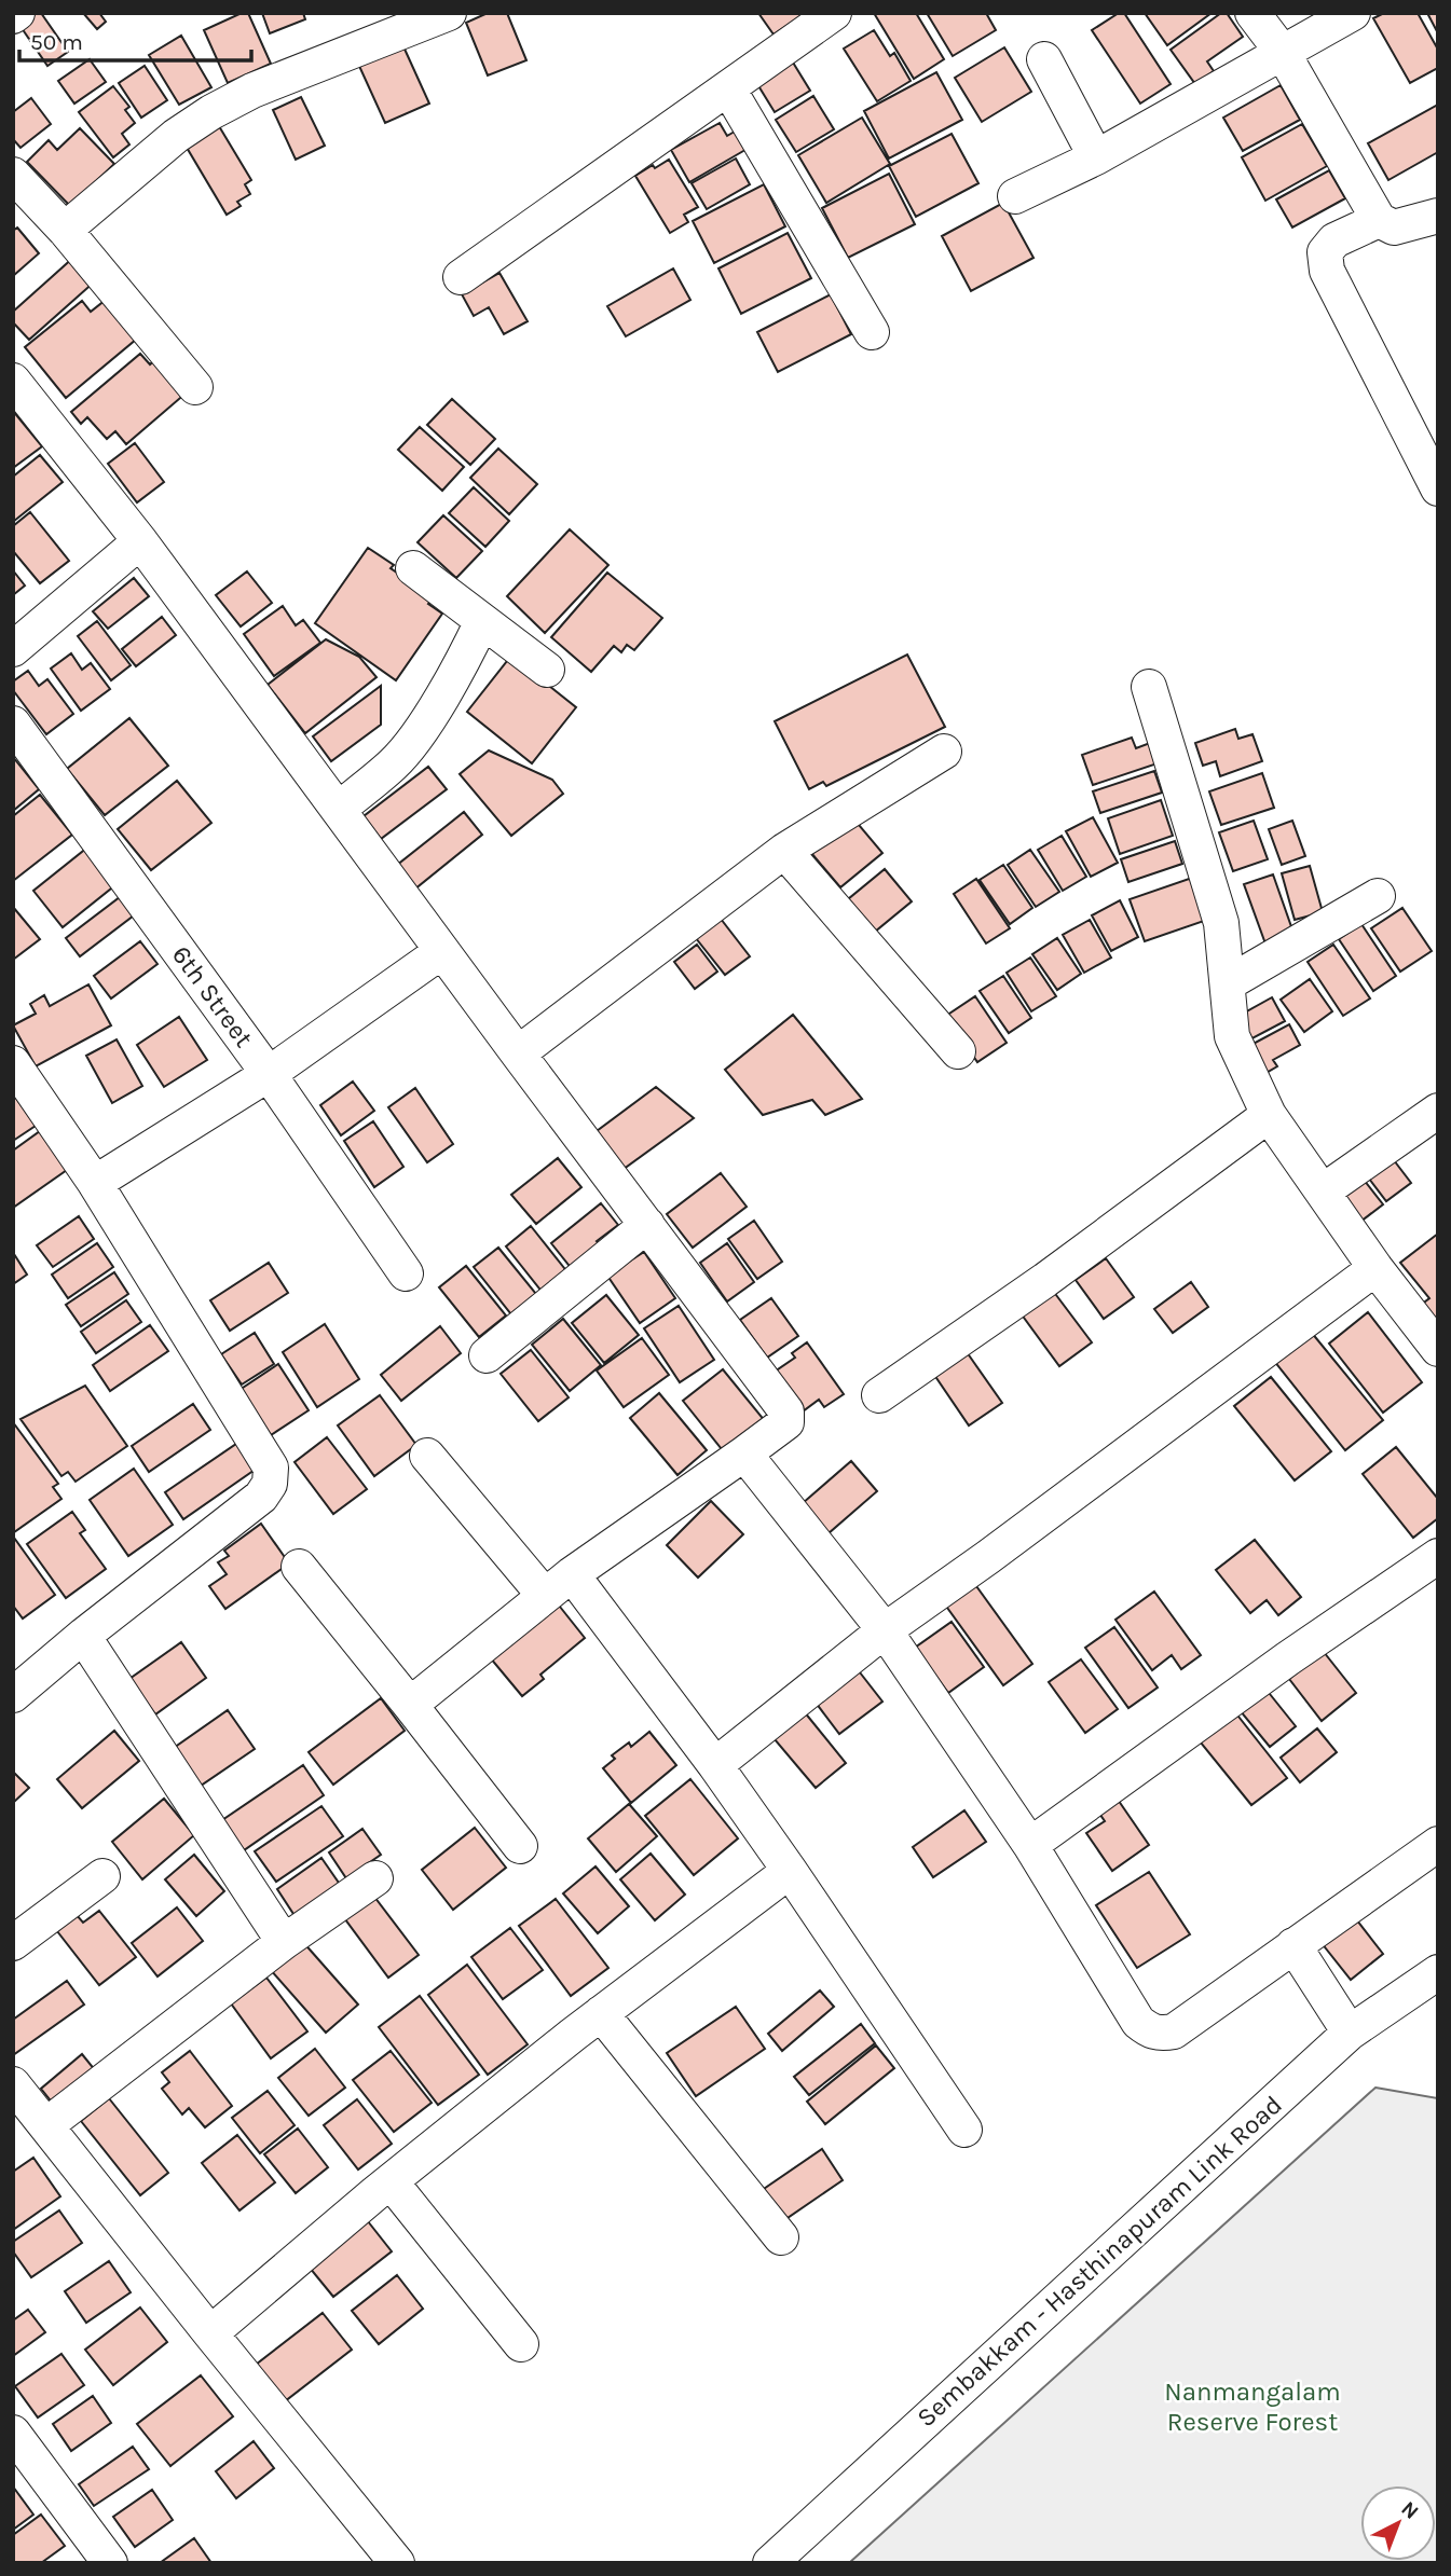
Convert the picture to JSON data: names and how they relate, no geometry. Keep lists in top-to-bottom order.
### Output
{
  "streets": {
    "street": ["6th Street", "Sembakkam - Hasthinapuram Link Road"]
  },
  "parks": ["Nanmangalam Reserve Forest"],
  "scale_bar": "50 m",
  "north": "top right"
}
